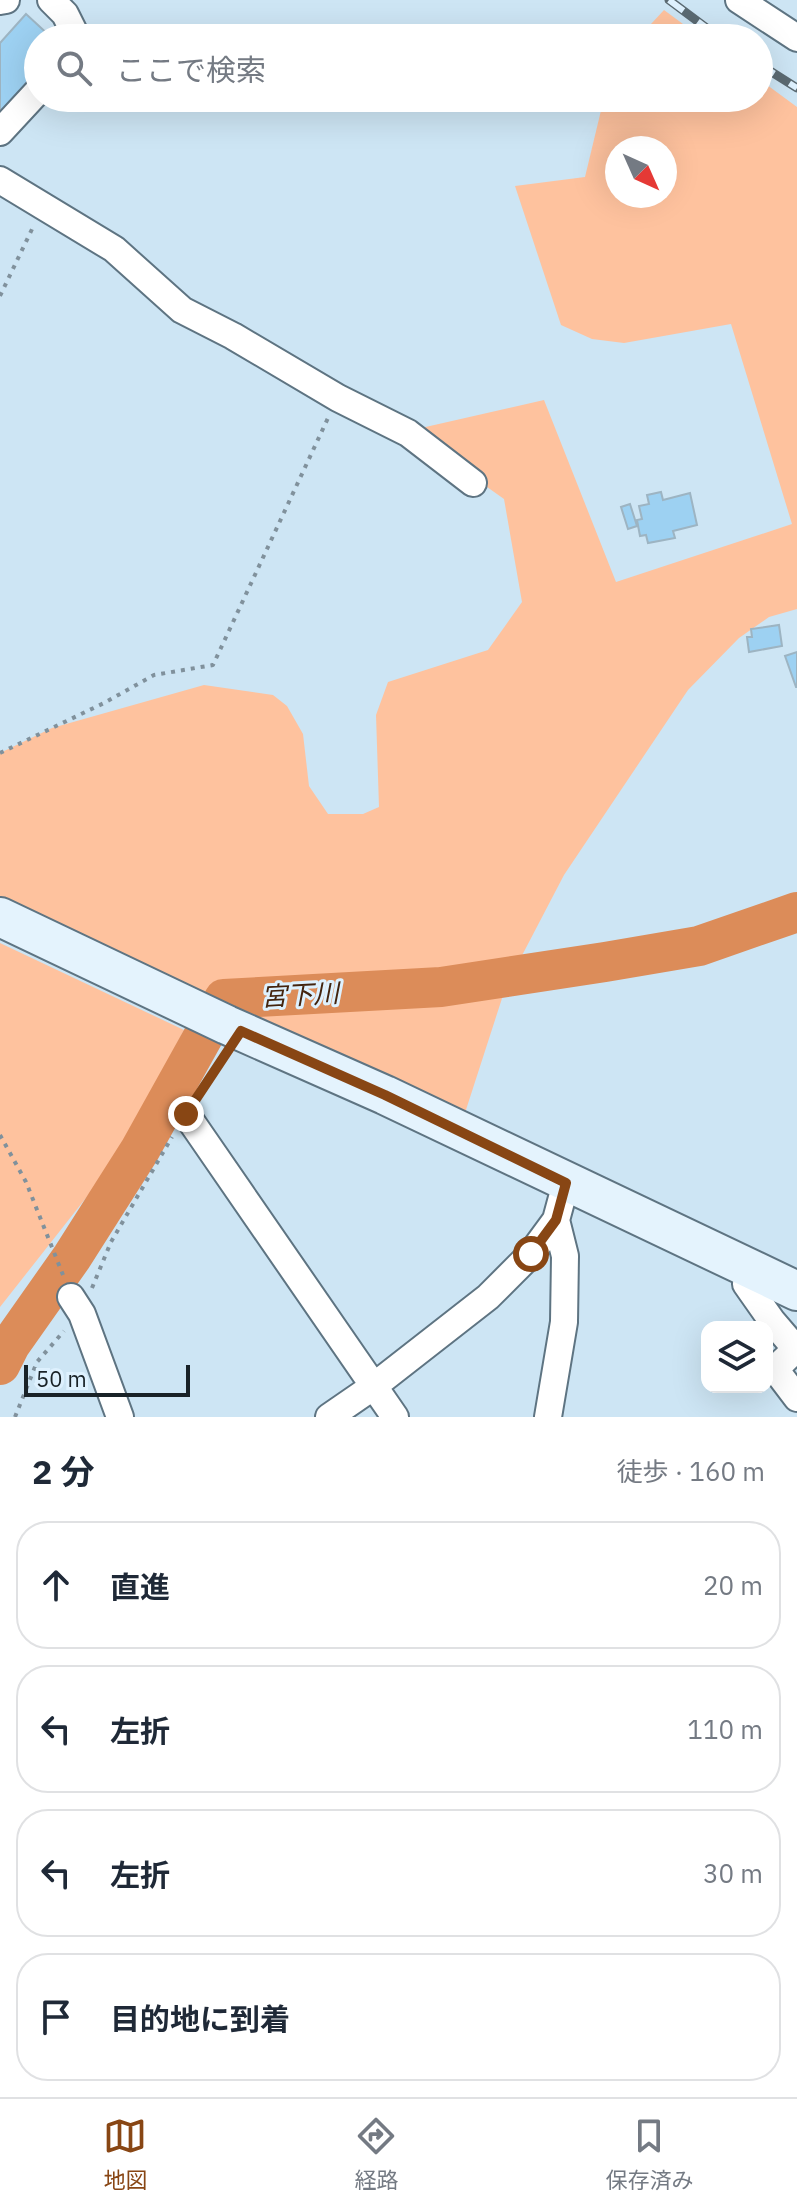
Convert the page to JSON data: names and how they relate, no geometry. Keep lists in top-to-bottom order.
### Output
{
  "water": ["宮下川"],
  "scale_bar": "50 m",
  "north": "bottom right",
  "page": {
    "search": "ここで検索",
    "scale": "50 m",
    "heading": ["2 分", "徒歩 · 160 m"],
    "list": [
      ["直進", "20 m"],
      ["左折", "110 m"],
      ["左折", "30 m"],
      "目的地に到着"
    ],
    "nav": ["地図", "経路", "保存済み"]
  }
}
